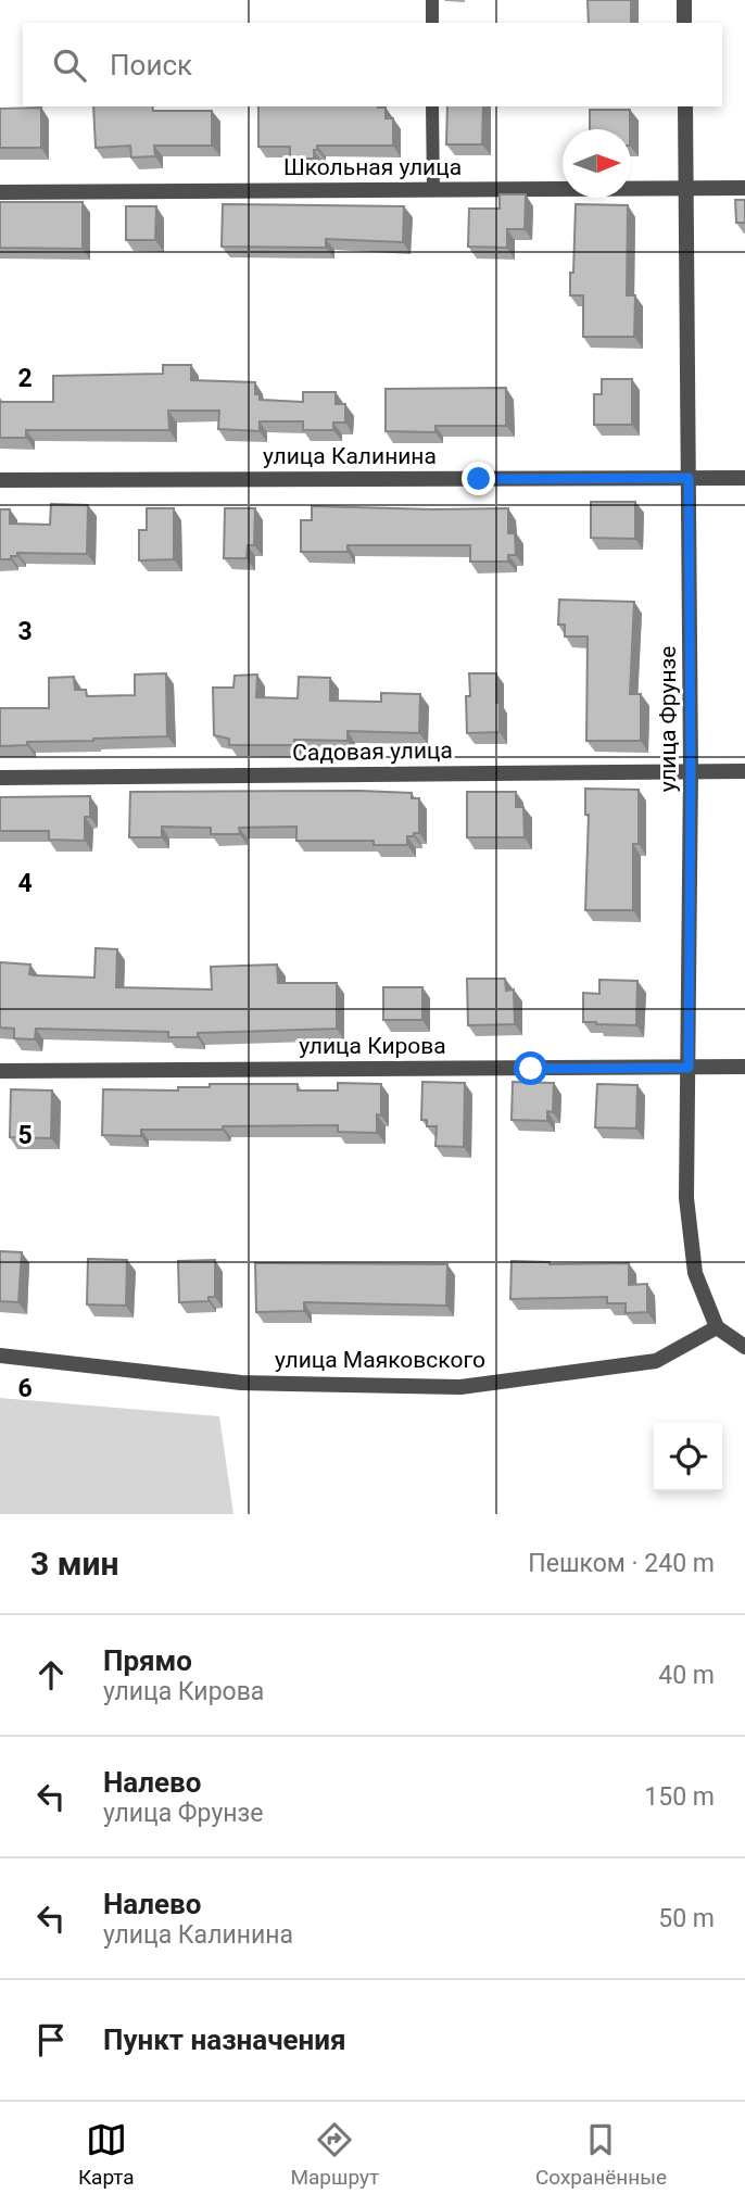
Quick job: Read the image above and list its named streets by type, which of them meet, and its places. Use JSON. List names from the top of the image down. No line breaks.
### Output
{"streets":{"street":["Школьная улица","улица Калинина","улица Фрунзе","Садовая улица","улица Кирова","улица Маяковского"]},"crossings":[["Школьная улица","улица Фрунзе"],["улица Калинина","улица Фрунзе"],["улица Фрунзе","Садовая улица"],["улица Фрунзе","улица Кирова"],["улица Фрунзе","улица Маяковского"]],"north":"right","page":{"search":"Поиск","heading":["3 мин","Пешком · 240 m"],"list":[["Прямо","улица Кирова","40 m"],["Налево","улица Фрунзе","150 m"],["Налево","улица Калинина","50 m"],"Пункт назначения"],"nav":["Карта","Маршрут","Сохранённые"]},"grid":{"rows":["2","3","4","5","6"]}}
